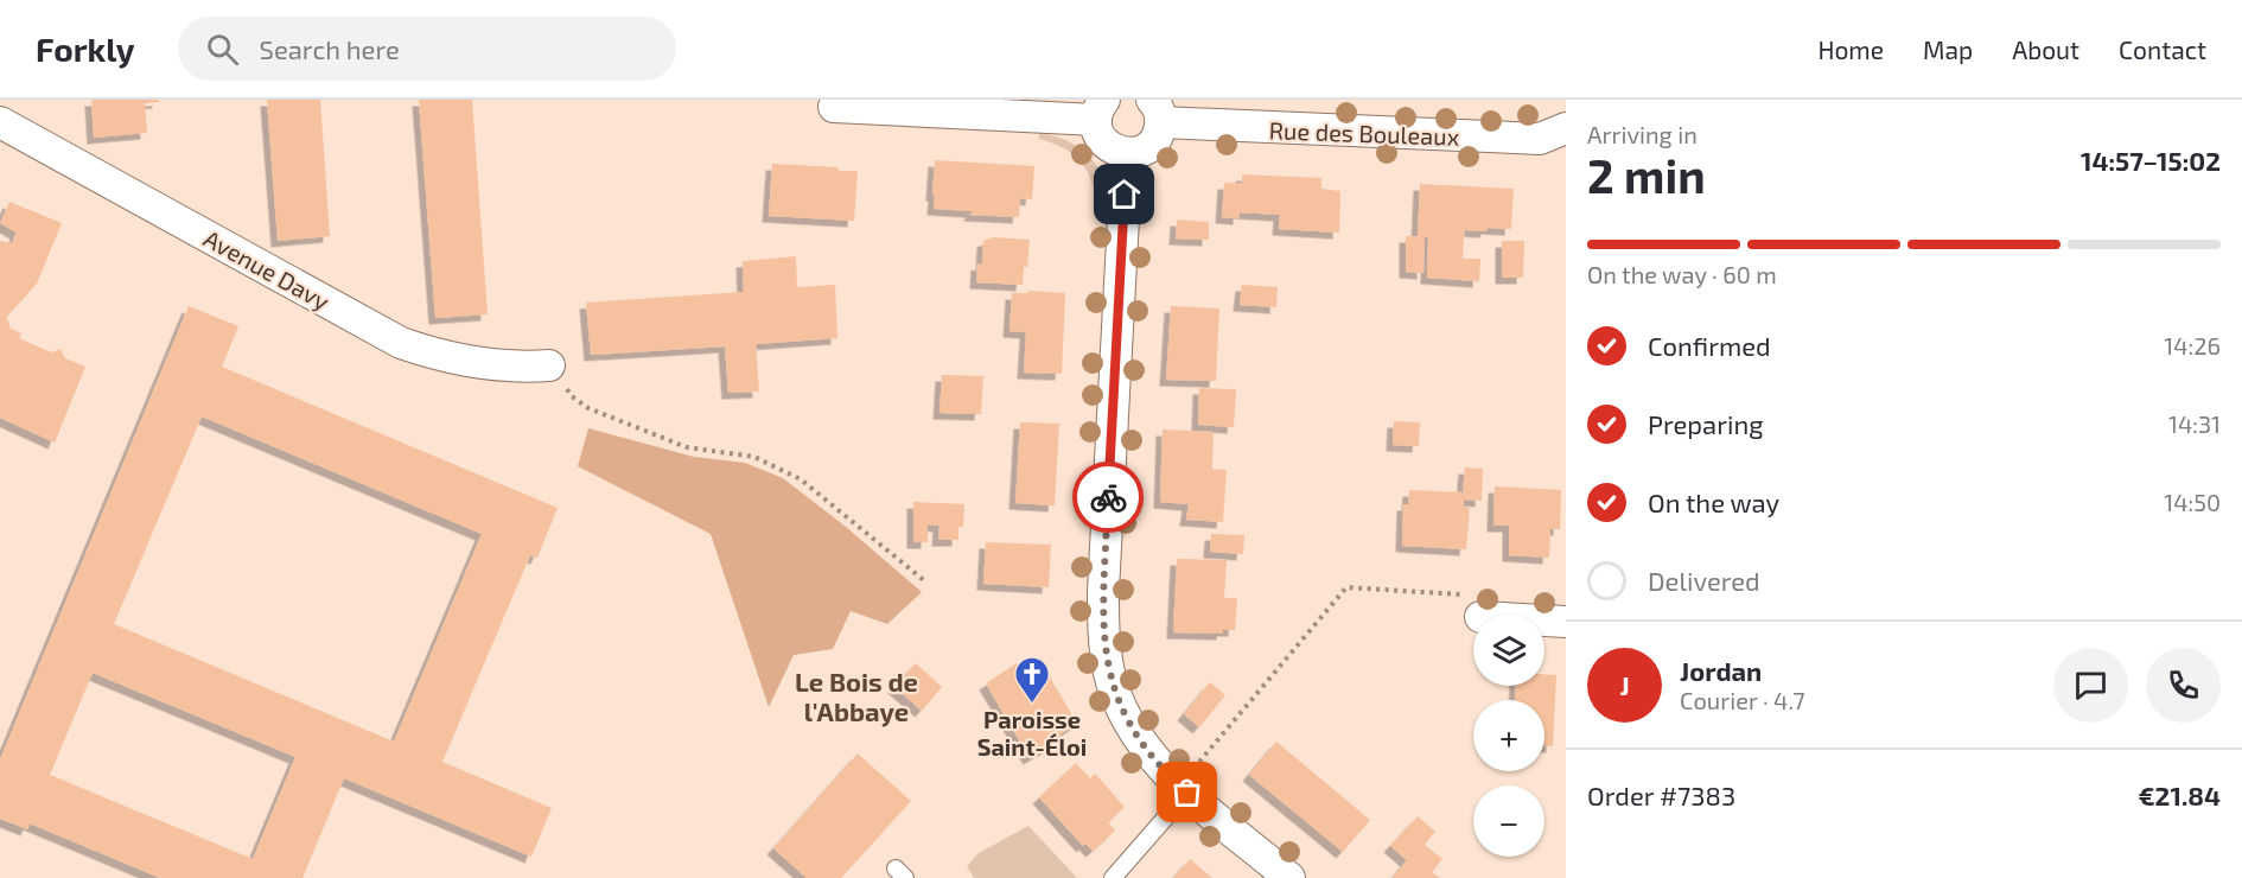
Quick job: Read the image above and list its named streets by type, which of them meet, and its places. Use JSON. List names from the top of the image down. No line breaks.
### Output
{"streets":{"street":["Rue des Bouleaux","Avenue Davy"]},"districts":["Le Bois de l'Abbaye"],"places":{"church":["Paroisse Saint-Éloi"]},"page":{"header":"Forkly","search":"Search here","nav":["Home","Map","About","Contact"],"heading":["2 min","Arriving in","14:57–15:02"],"panel":["Jordan","Courier · 4.7","Order #7383","€21.84"],"bar":"On the way · 60 m","list":[["Confirmed","14:26"],["Preparing","14:31"],["On the way","14:50"],"Delivered"],"map_buttons":["+","−"],"round":"J"}}
